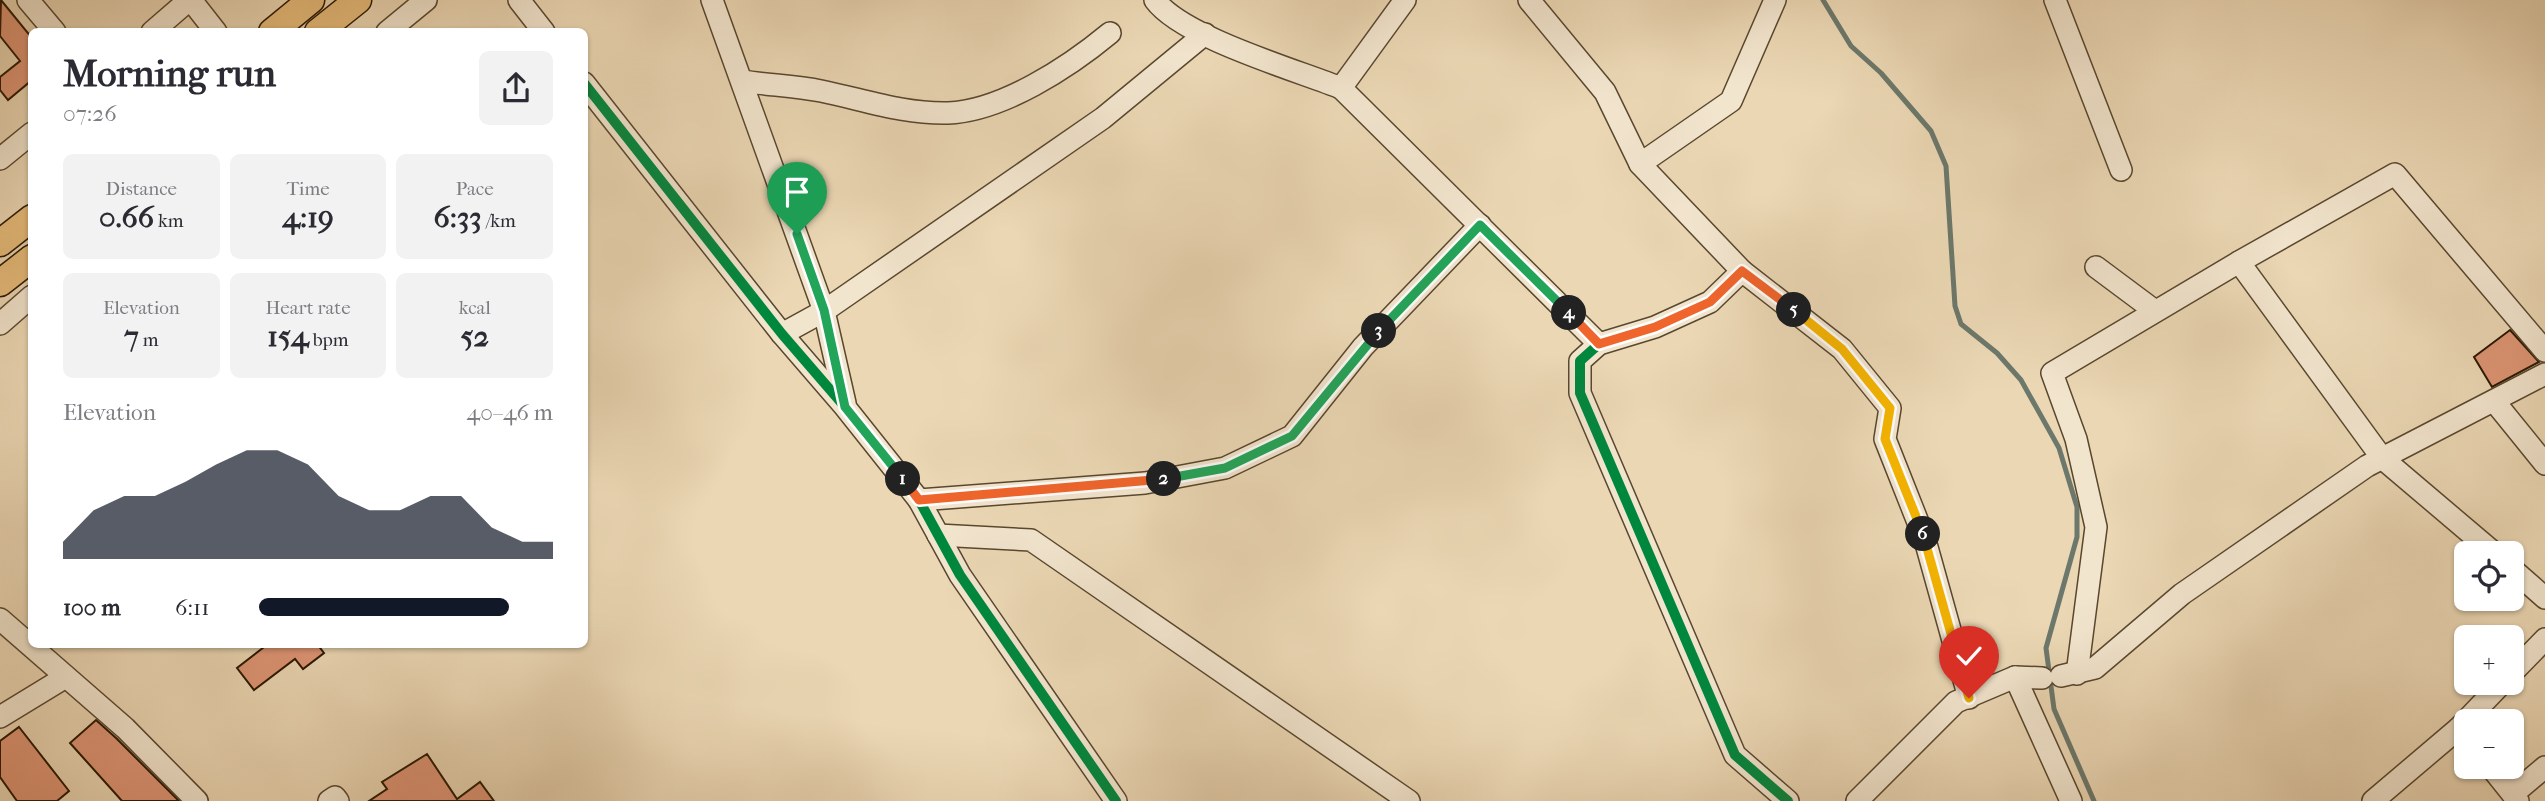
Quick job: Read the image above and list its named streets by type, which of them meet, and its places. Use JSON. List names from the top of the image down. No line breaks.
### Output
{"page":{"heading":["Morning run","07:26"],"stats":[["Distance","0.66 km"],["Time","4:19"],["Pace","6:33 /km"],["Elevation","7 m"],["Heart rate","154 bpm"],["kcal","52"]],"pins":["5","4","3","1","2","6"],"chart":["Elevation","40–46 m"],"map_buttons":["+","−"],"list":[{"name":"100 m","note":"6:11"}]}}
